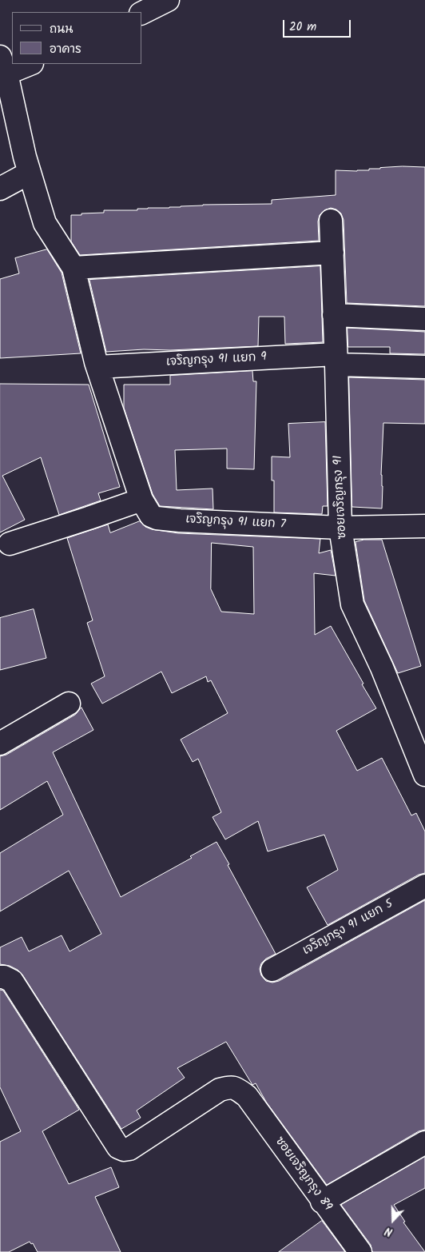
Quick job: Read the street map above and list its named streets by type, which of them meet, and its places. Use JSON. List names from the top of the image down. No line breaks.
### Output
{"streets":{"street":["เจริญกรุง 91 แยก 9","ซอยเจริญกรุง 91","เจริญกรุง 91 แยก 7","เจริญกรุง 91 แยก 5","ซอยเจริญกรุง 89"]},"crossings":[["เจริญกรุง 91 แยก 9","ซอยเจริญกรุง 91"],["เจริญกรุง 91 แยก 9","เจริญกรุง 91 แยก 7"],["ซอยเจริญกรุง 91","เจริญกรุง 91 แยก 7"]],"legend":["ถนน","อาคาร"],"scale_bar":"20 m","north":"bottom"}
